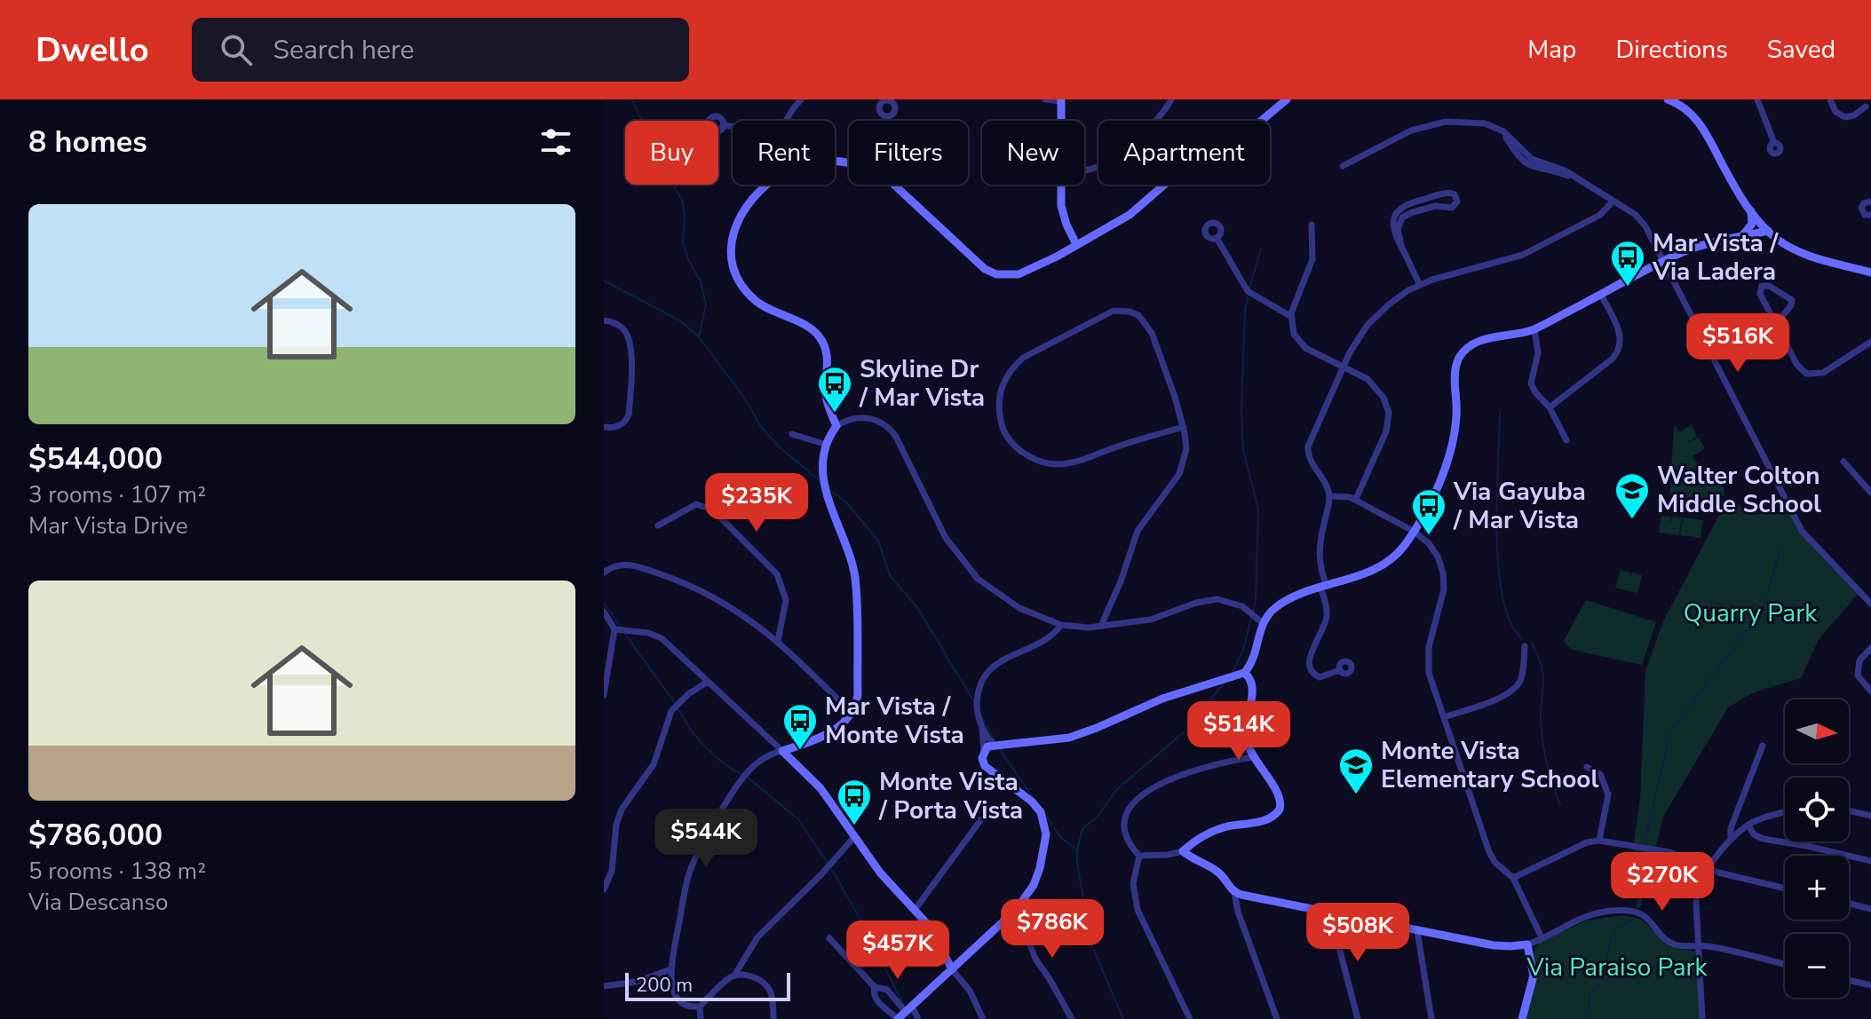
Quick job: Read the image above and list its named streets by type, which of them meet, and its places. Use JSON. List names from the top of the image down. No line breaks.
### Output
{"parks":["Quarry Park","Via Paraiso Park"],"places":{"bus stop":["Mar Vista / Via Ladera","Skyline Dr / Mar Vista","Via Gayuba / Mar Vista","Mar Vista / Monte Vista","Monte Vista / Porta Vista"],"school or university":["Walter Colton Middle School","Monte Vista Elementary School"]},"scale_bar":"200 m","north":"right","page":{"header":"Dwello","search":"Search here","nav":["Map","Directions","Saved"],"heading":"8 homes","chip":["Buy","Rent","Filters","New","Apartment"],"list":[{"name":"$544,000","note":"3 rooms · 107 m² · Mar Vista Drive"},{"name":"$786,000","note":"5 rooms · 138 m² · Via Descanso"}],"price":["$516K","$235K","$514K","$544K","$270K","$786K","$508K","$457K"],"map_buttons":["+","−"],"scale":"200 m"}}
